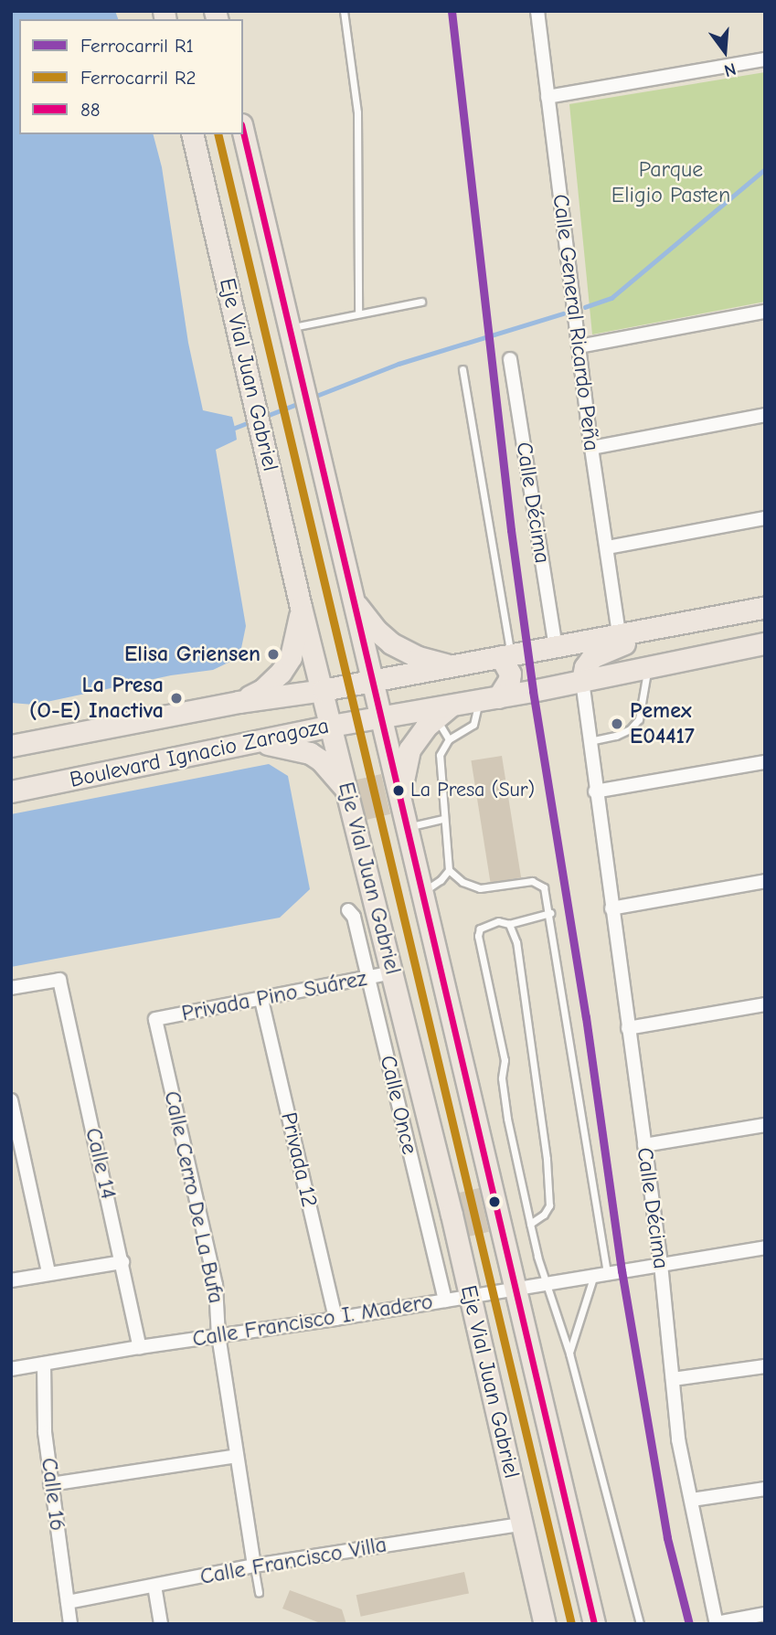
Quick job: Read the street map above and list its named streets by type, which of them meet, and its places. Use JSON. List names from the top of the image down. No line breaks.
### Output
{"streets":{"main road":["Eje Vial Juan Gabriel","Boulevard Ignacio Zaragoza"],"street":["Calle General Ricardo Peña","Calle Décima","Privada Pino Suárez","Calle Once","Privada 12","Calle 14","Calle Cerro De La Bufa","Calle Francisco I. Madero","Calle 16","Calle Francisco Villa"]},"crossings":[["Calle General Ricardo Peña","Boulevard Ignacio Zaragoza"],["Eje Vial Juan Gabriel","Boulevard Ignacio Zaragoza"],["Eje Vial Juan Gabriel","Privada Pino Suárez"],["Eje Vial Juan Gabriel","Calle Francisco I. Madero"],["Eje Vial Juan Gabriel","Calle Francisco Villa"],["Calle Décima","Boulevard Ignacio Zaragoza"],["Calle Décima","Calle Francisco I. Madero"],["Privada Pino Suárez","Calle Once"],["Privada Pino Suárez","Privada 12"],["Privada Pino Suárez","Calle Cerro De La Bufa"],["Calle Once","Calle Francisco I. Madero"],["Privada 12","Calle Francisco I. Madero"],["Calle 14","Calle Francisco I. Madero"],["Calle Cerro De La Bufa","Calle Francisco I. Madero"],["Calle Cerro De La Bufa","Calle Francisco Villa"],["Calle Francisco I. Madero","Calle 16"],["Calle 16","Calle Francisco Villa"]],"parks":["Parque Eligio Pasten"],"places":["Elisa Griensen","La Presa (O-E) Inactiva","Pemex E04417","La Presa (Sur)"],"lines":["rail line R1","transit line 88","rail line R2"],"legend":["Ferrocarril R1","Ferrocarril R2","88"],"north":"bottom"}
